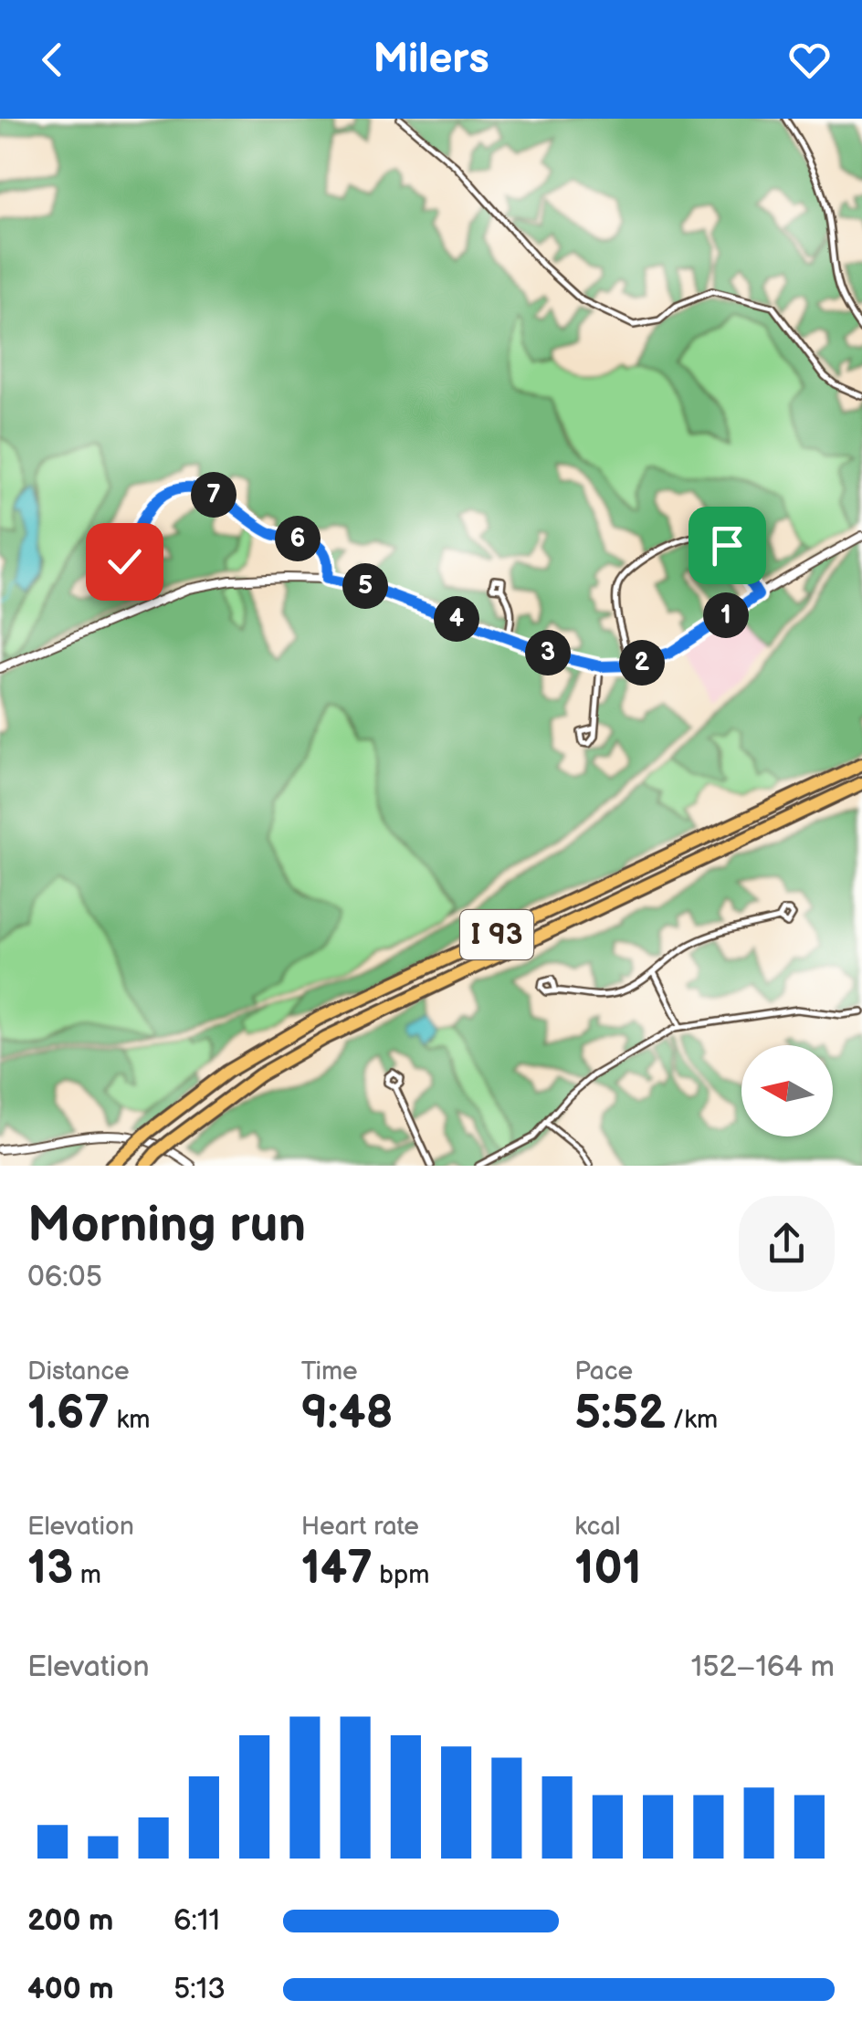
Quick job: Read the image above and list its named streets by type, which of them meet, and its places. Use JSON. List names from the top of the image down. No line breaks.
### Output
{"streets":{"highway":["I 93"]},"north":"left","page":{"header":"Milers","pins":["7","6","5","1","4","3","2"],"heading":["Morning run","06:05"],"stats":[["Distance","1.67 km"],["Time","9:48"],["Pace","5:52 /km"],["Elevation","13 m"],["Heart rate","147 bpm"],["kcal","101"]],"chart":["Elevation","152–164 m"],"list":[{"name":"200 m","note":"6:11"},{"name":"400 m","note":"5:13"}]}}
